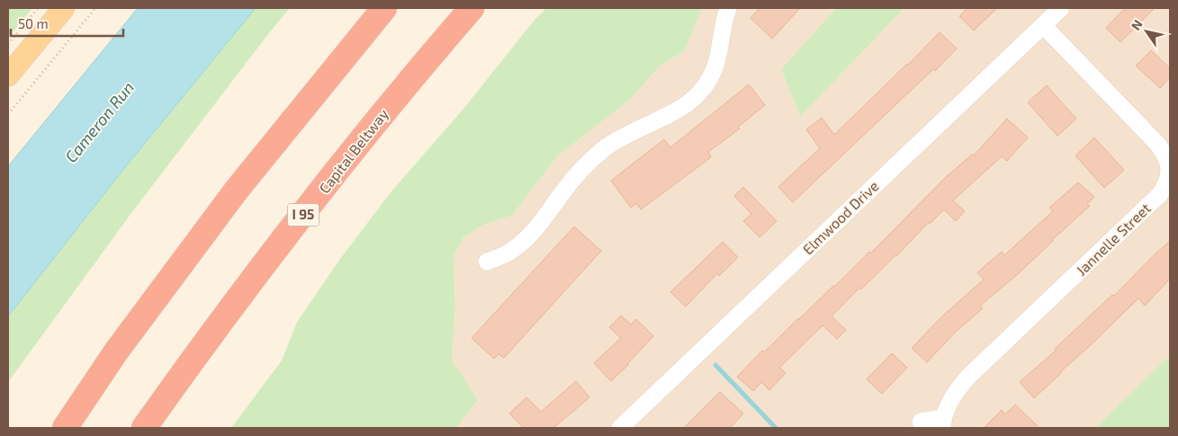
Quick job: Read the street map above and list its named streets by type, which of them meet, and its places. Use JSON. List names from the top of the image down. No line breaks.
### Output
{"streets":{"highway":["Capital Beltway","I 95"],"street":["Elmwood Drive","Jannelle Street"]},"crossings":[["Elmwood Drive","Jannelle Street"]],"water":["Cameron Run"],"scale_bar":"50 m","north":"top left"}
